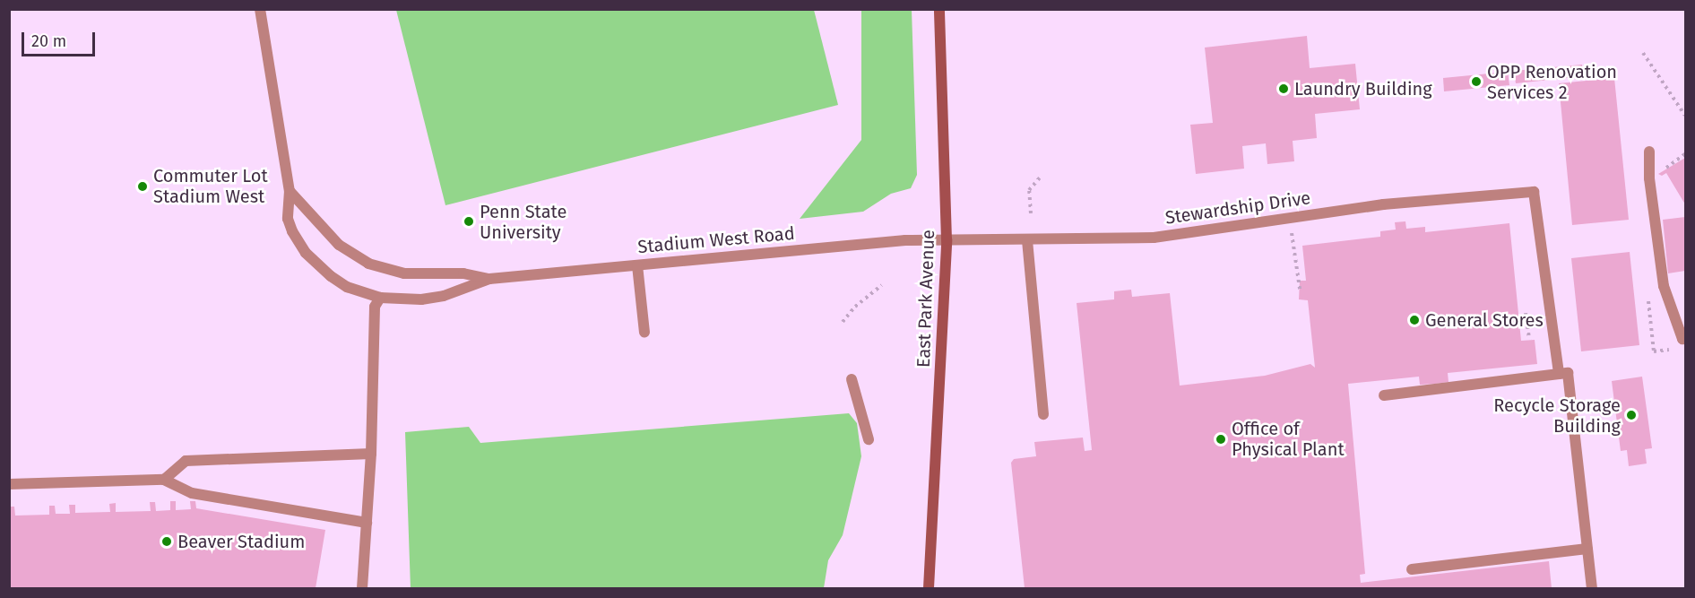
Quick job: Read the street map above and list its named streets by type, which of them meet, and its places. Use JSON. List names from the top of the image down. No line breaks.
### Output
{"streets":{"main road":["East Park Avenue"],"lane":["Stewardship Drive","Stadium West Road"]},"crossings":[["Stewardship Drive","Stadium West Road"],["Stewardship Drive","East Park Avenue"],["Stadium West Road","East Park Avenue"]],"places":["OPP Renovation Services 2","Laundry Building","Commuter Lot Stadium West","Penn State University","General Stores","Recycle Storage Building","Office of Physical Plant","Beaver Stadium"],"scale_bar":"20 m"}
